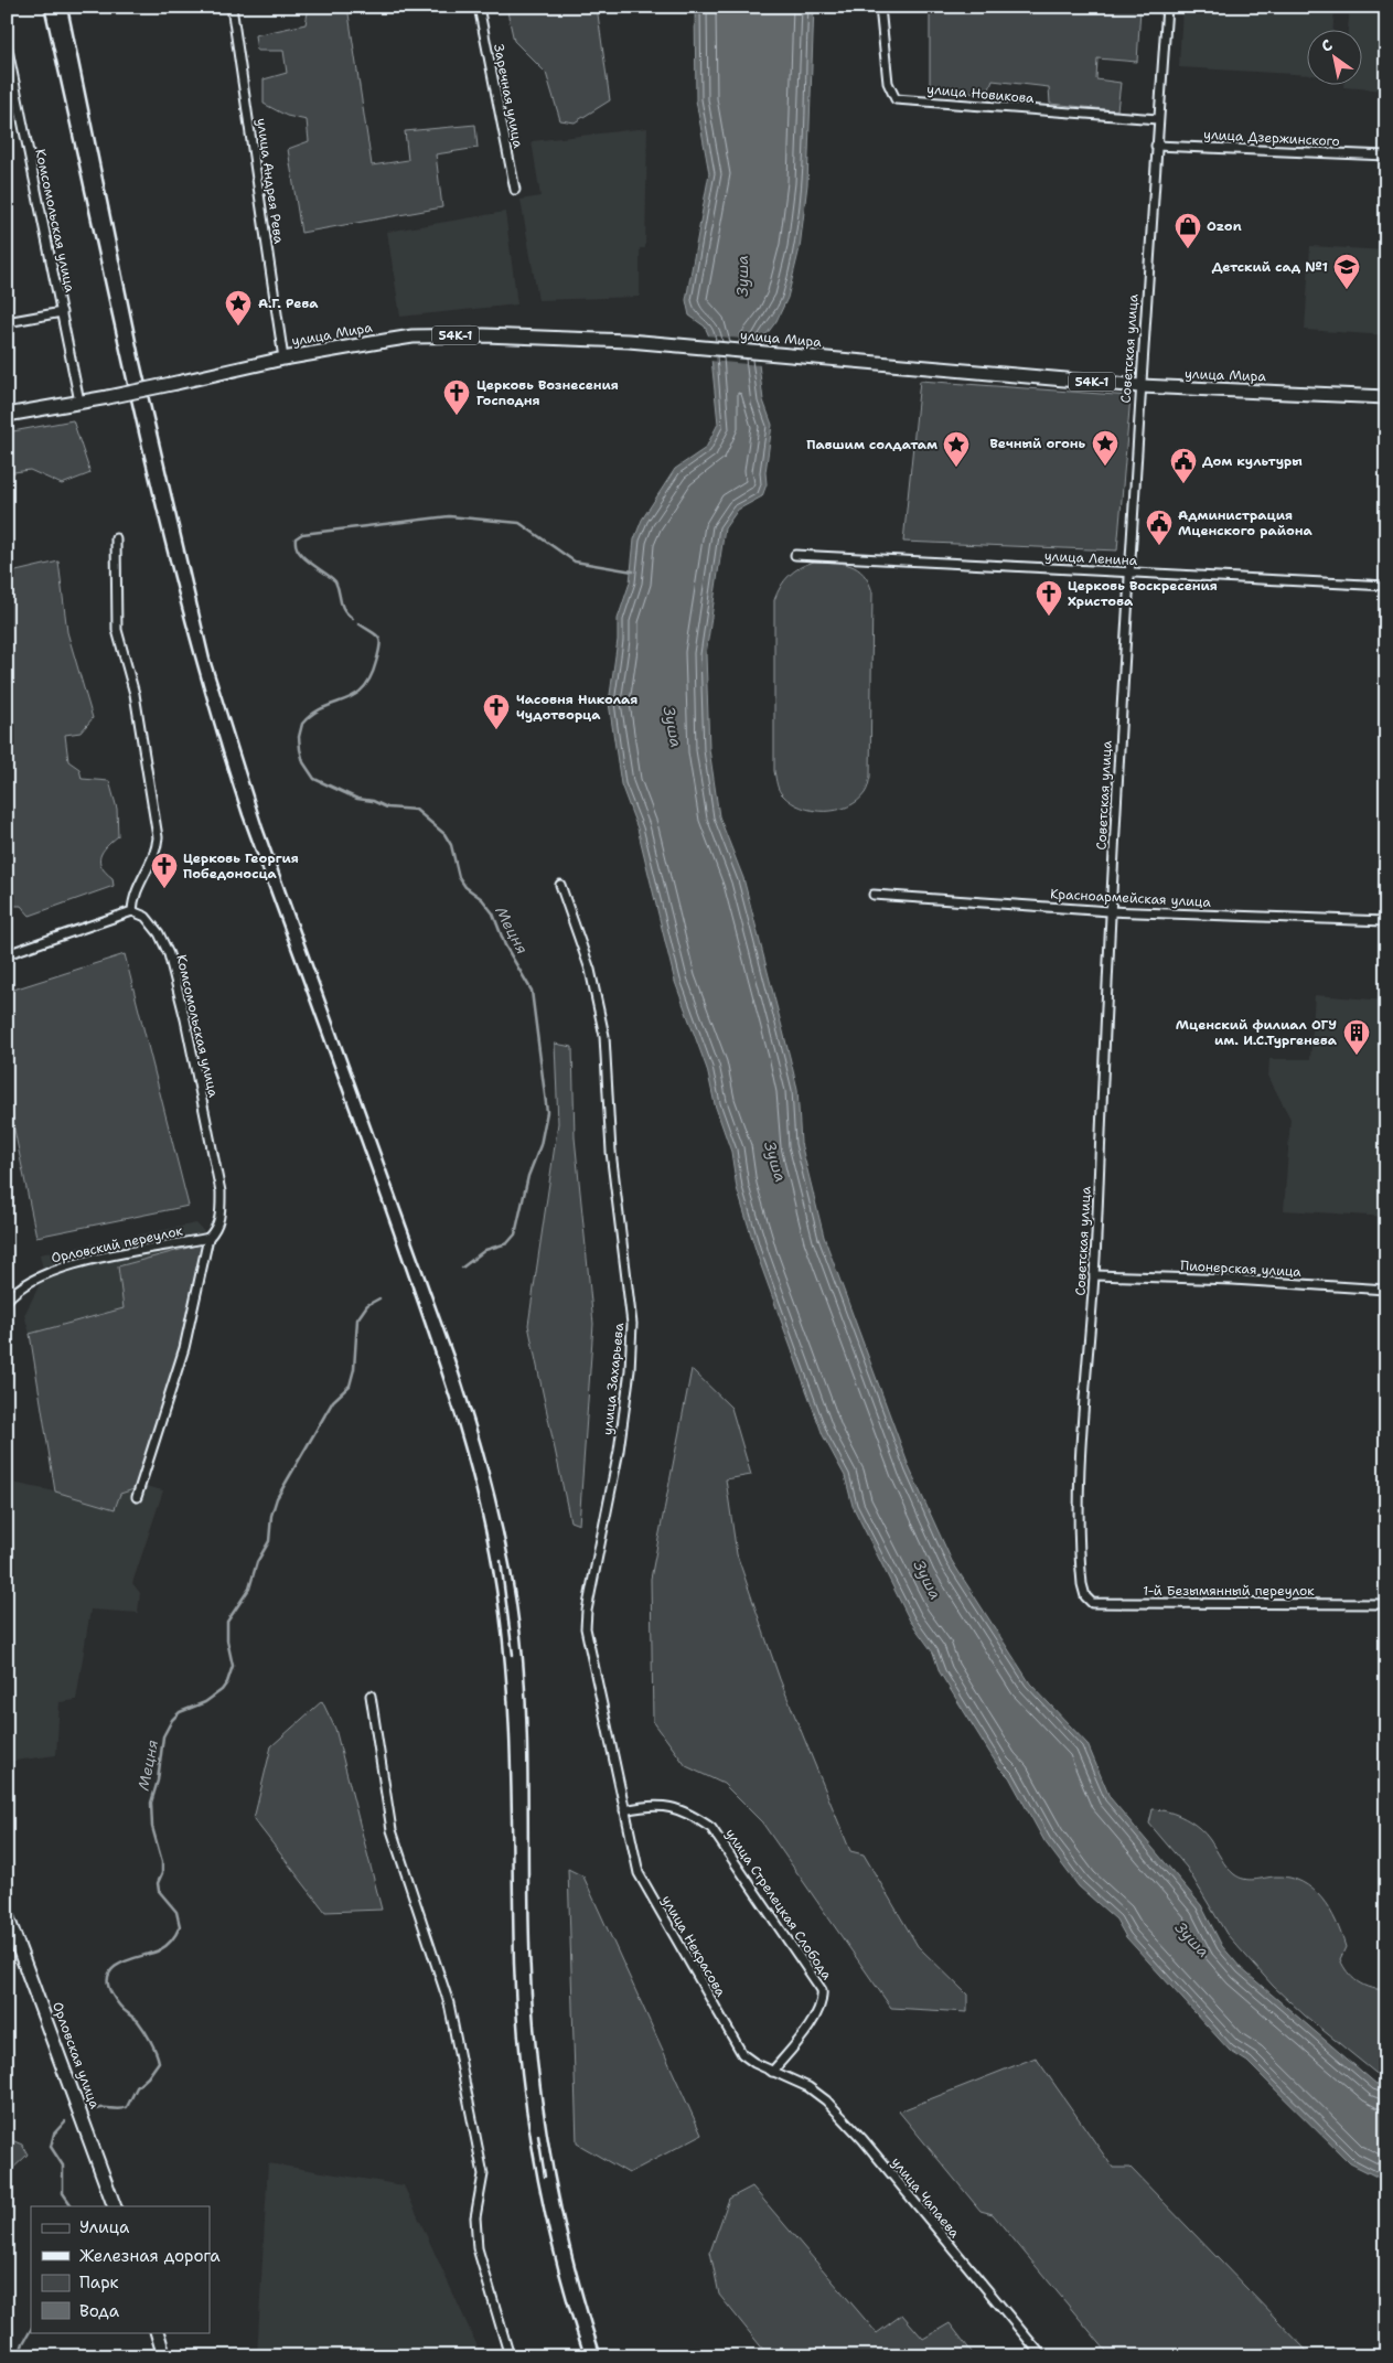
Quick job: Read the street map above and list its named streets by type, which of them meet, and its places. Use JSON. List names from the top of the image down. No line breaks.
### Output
{"streets":{"main road":["улица Мира","54К-1","Орловская улица"],"street":["улица Новикова","Заречная улица","улица Дзержинского","улица Андрея Рева","Комсомольская улица","Советская улица","улица Ленина","Красноармейская улица","Орловский переулок","Пионерская улица","улица Захарьева","1-й Безымянный переулок","улица Стрелецкая Слобода","улица Некрасова","улица Чапаева"]},"crossings":[["улица Новикова","Советская улица"],["улица Дзержинского","Советская улица"],["улица Андрея Рева","улица Мира"],["Комсомольская улица","улица Мира"],["Комсомольская улица","54К-1"],["Комсомольская улица","Орловский переулок"],["улица Мира","54К-1"],["улица Мира","Советская улица"],["Советская улица","улица Ленина"],["Советская улица","Красноармейская улица"],["Советская улица","Пионерская улица"],["Советская улица","1-й Безымянный переулок"],["улица Захарьева","улица Стрелецкая Слобода"],["улица Захарьева","улица Некрасова"],["улица Стрелецкая Слобода","улица Некрасова"],["улица Стрелецкая Слобода","улица Чапаева"],["улица Некрасова","улица Чапаева"]],"water":["Зуша","Мецня"],"places":{"shop":["Ozon"],"school or university":["Детский сад №1"],"place":["А.Г. Рева","Вечный огонь","Павшим солдатам"],"church":["Церковь Вознесения Господня","Церковь Воскресения Христова","Часовня Николая Чудотворца","Церковь Георгия Победоносца"],"public building":["Дом культуры","Администрация Мценского района"],"building":["Мценский филиал ОГУ им. И.С.Тургенева"]},"legend":["Улица","Железная дорога","Парк","Вода"],"north":"top left"}
